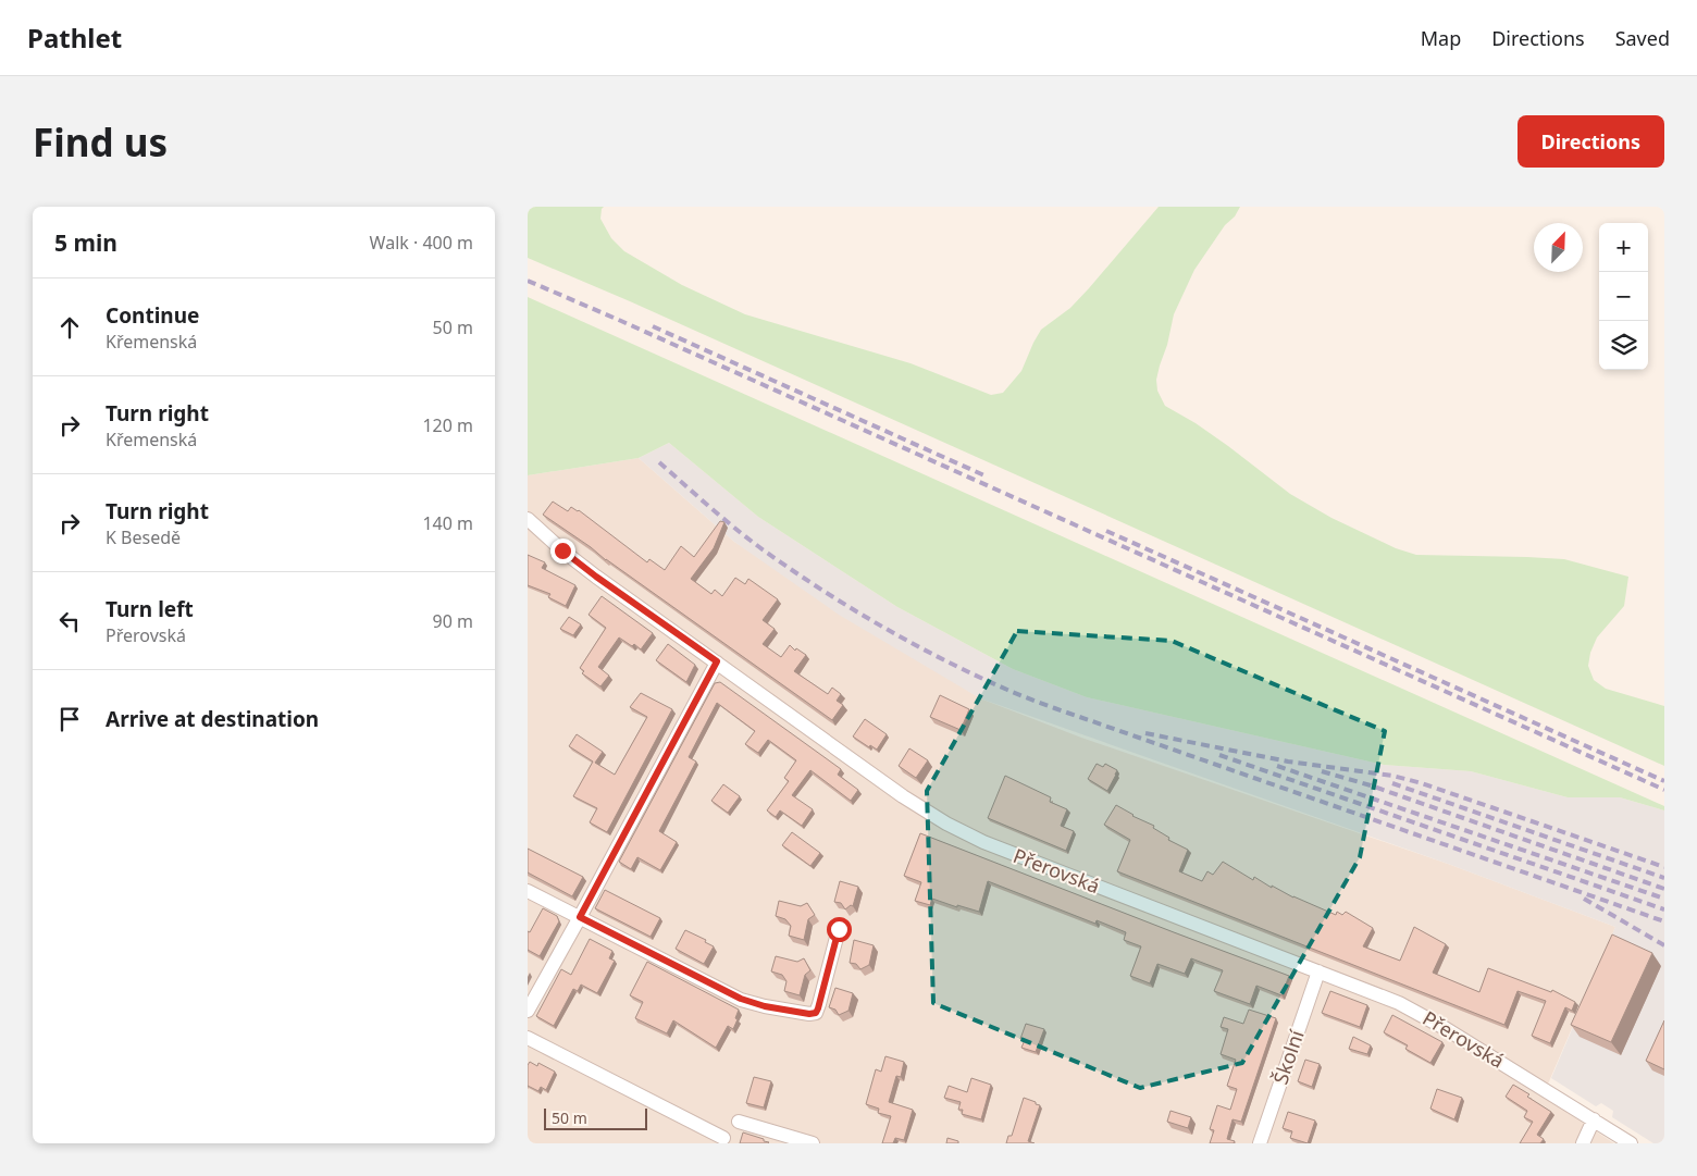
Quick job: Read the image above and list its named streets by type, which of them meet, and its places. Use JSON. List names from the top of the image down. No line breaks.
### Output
{"streets":{"street":["Přerovská","Školní"]},"crossings":[["Přerovská","Školní"]],"scale_bar":"50 m","north":"top right","page":{"header":"Pathlet","nav":["Map","Directions","Saved"],"buttons":"Directions","title":"Find us","heading":["5 min","Walk · 400 m"],"map_buttons":["+","−"],"list":[["Continue","Křemenská","50 m"],["Turn right","Křemenská","120 m"],["Turn right","K Besedě","140 m"],["Turn left","Přerovská","90 m"],"Arrive at destination"],"scale":"50 m"}}
